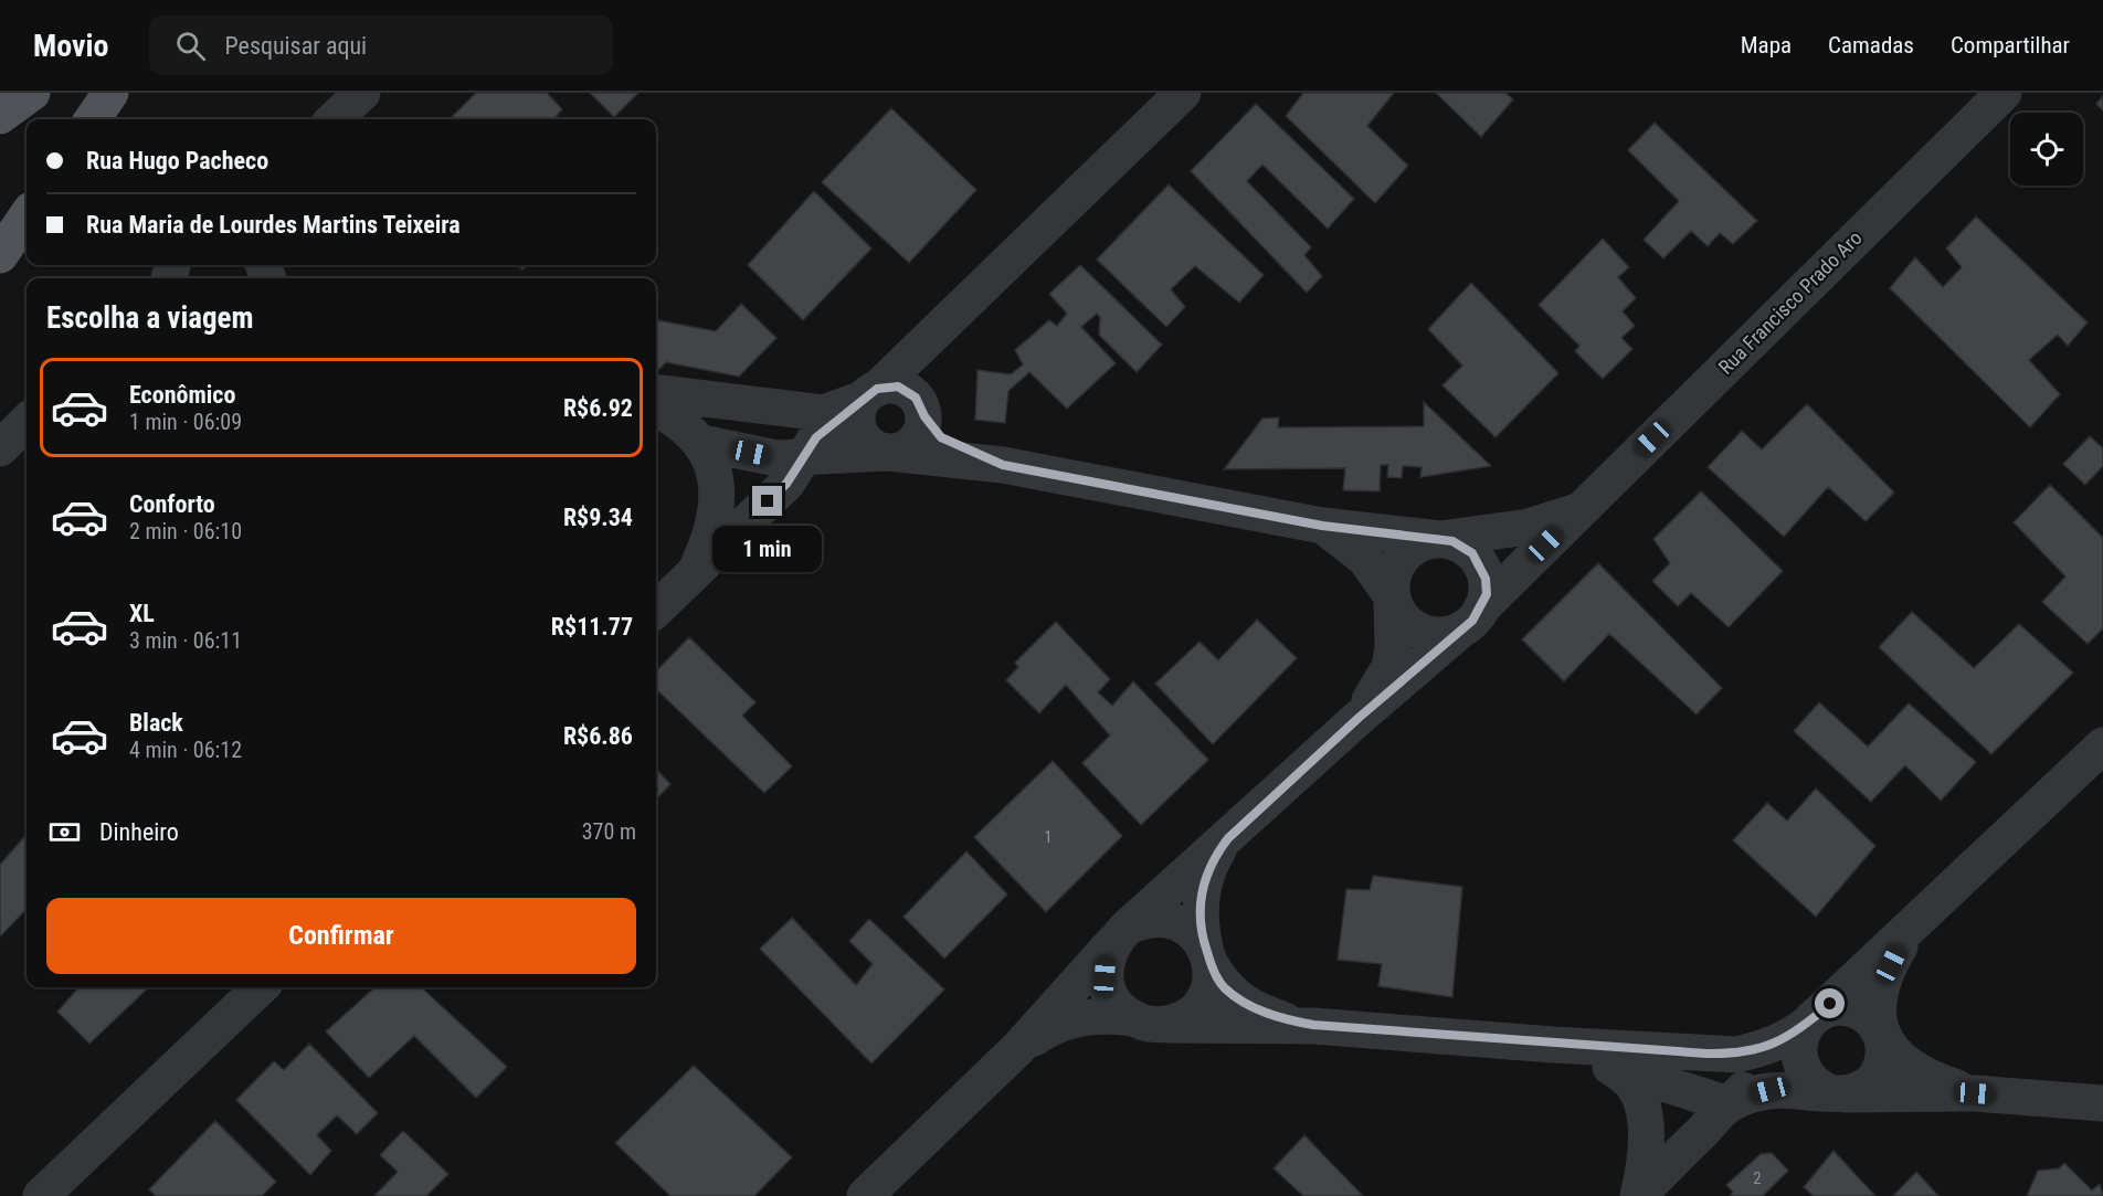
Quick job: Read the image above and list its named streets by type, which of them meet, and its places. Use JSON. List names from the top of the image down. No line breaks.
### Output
{"streets":{"street":["Rua Francisco Prado Aro"]},"house_numbers":["1","2"],"page":{"header":"Movio","search":"Pesquisar aqui","nav":["Mapa","Camadas","Compartilhar"],"banner":["Rua Hugo Pacheco","Rua Maria de Lourdes Martins Teixeira"],"heading":"Escolha a viagem","list":[{"name":"Econômico","note":"1 min · 06:09","value":"R$6.92"},{"name":"Conforto","note":"2 min · 06:10","value":"R$9.34"},{"name":"XL","note":"3 min · 06:11","value":"R$11.77"},{"name":"Black","note":"4 min · 06:12","value":"R$6.86"}],"bubble":"1 min","pay":["Dinheiro","370 m"],"buttons":"Confirmar"}}
